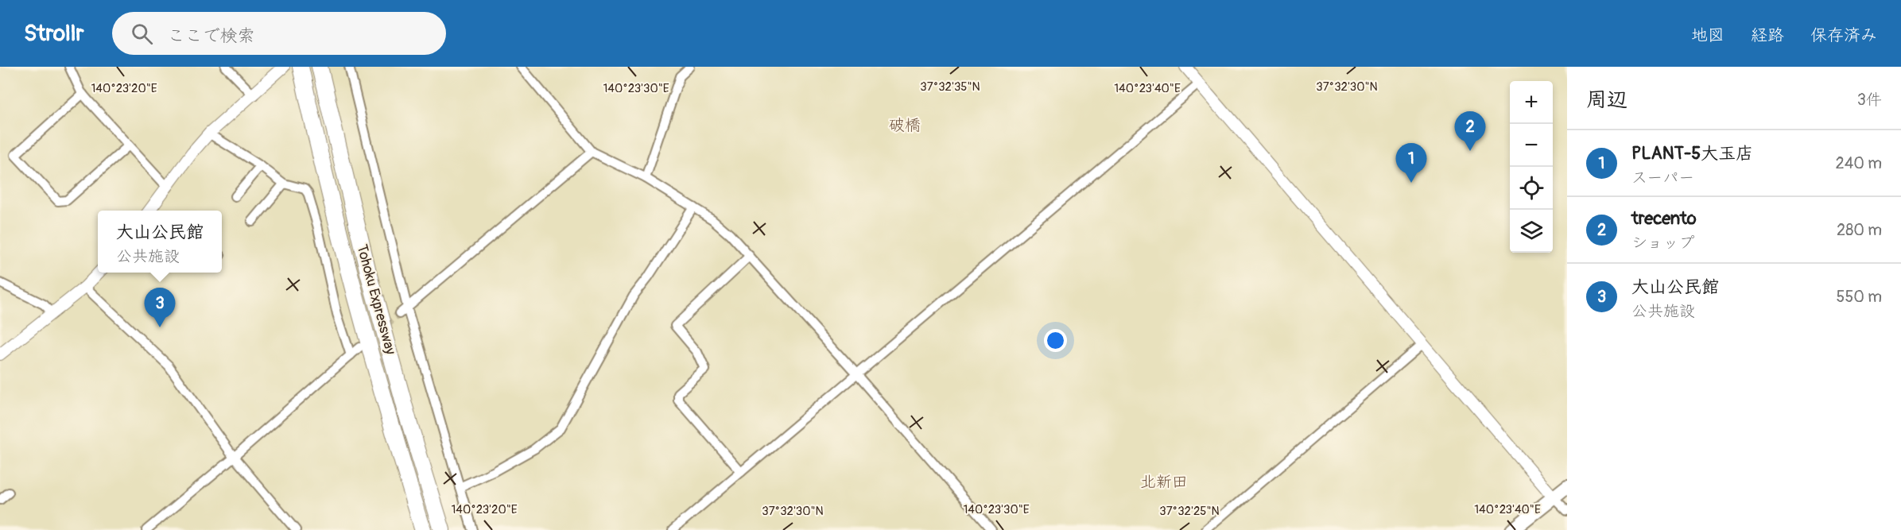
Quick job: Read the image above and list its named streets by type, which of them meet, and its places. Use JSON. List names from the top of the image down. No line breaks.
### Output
{"streets":{"highway":["Tohoku Expressway"]},"districts":["破橋","北新田"],"page":{"header":"Strollr","search":"ここで検索","nav":["地図","経路","保存済み"],"heading":["周辺","3件"],"map_buttons":["+","−"],"pins":["2","1","3"],"list":[{"mark":"1","name":"PLANT-5大玉店","note":"スーパー","value":"240 m"},{"mark":"2","name":"trecento","note":"ショップ","value":"280 m"},{"mark":"3","name":"大山公民館","note":"公共施設","value":"550 m"}],"popup":["大山公民館","公共施設"]},"coordinates":["37°32'35\"N","37°32'30\"N","140°23'20\"E","140°23'30\"E","140°23'40\"E","37°32'25\"N"]}
